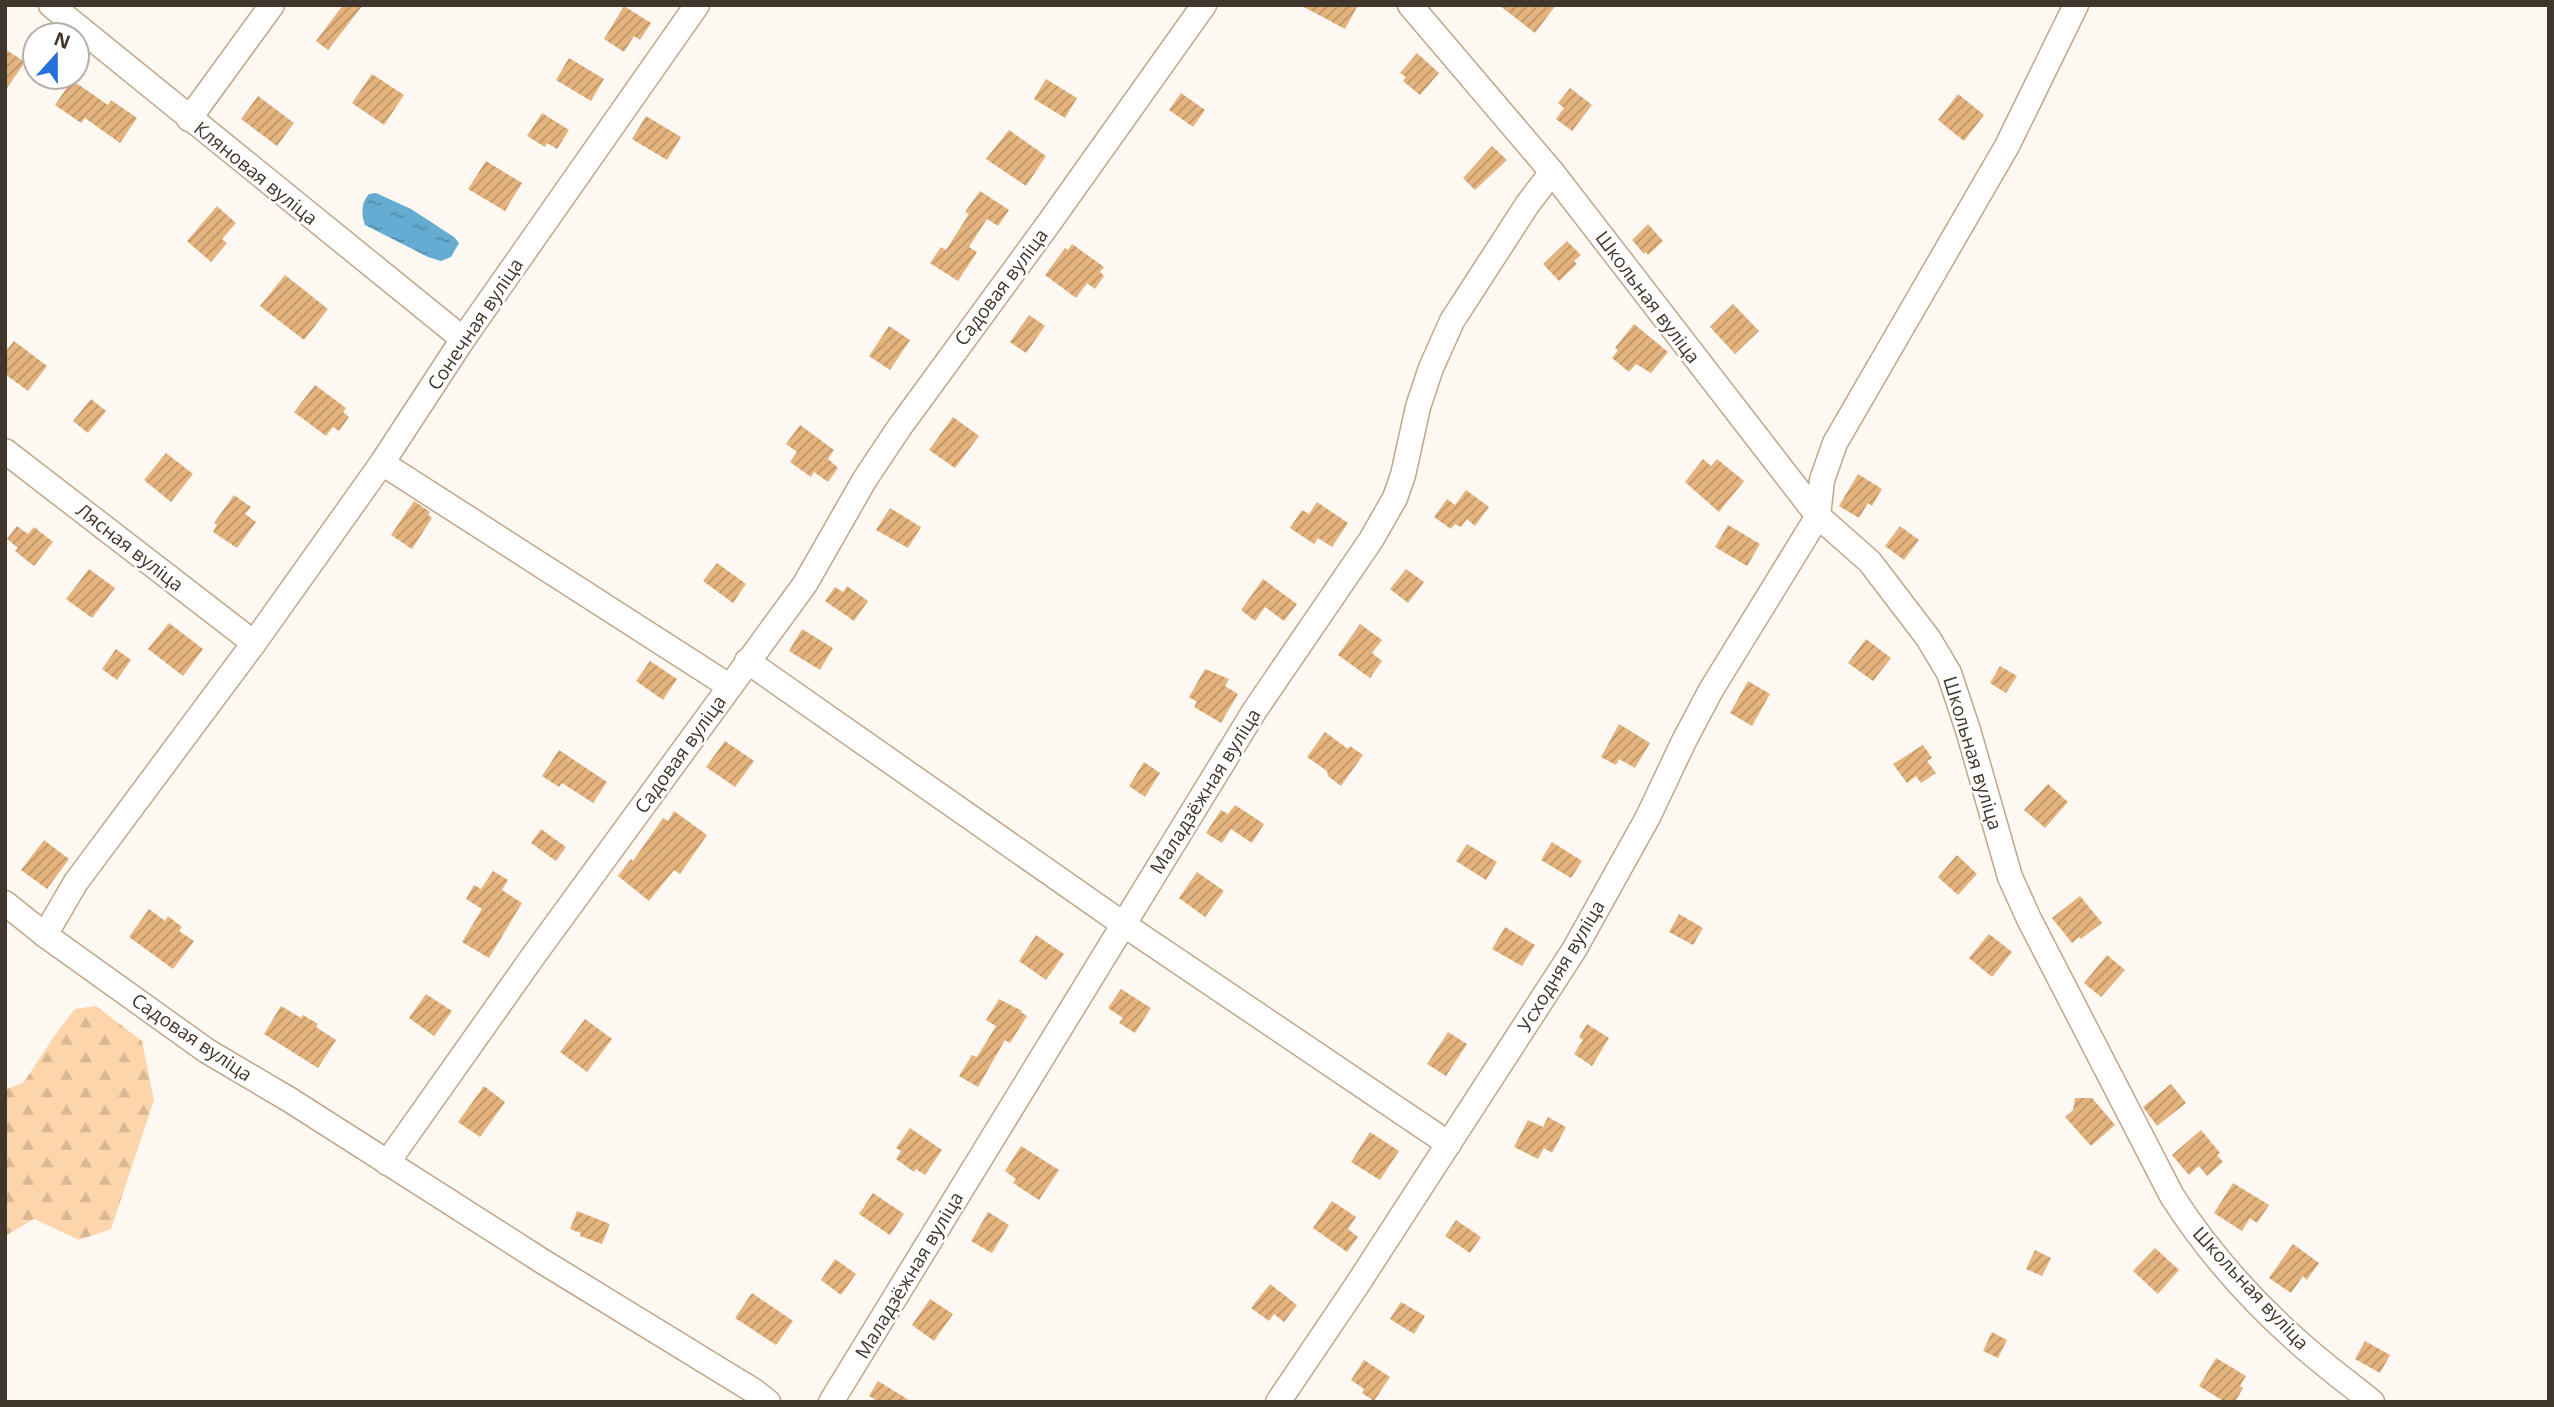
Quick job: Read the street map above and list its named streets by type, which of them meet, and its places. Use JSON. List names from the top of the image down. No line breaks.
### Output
{"streets":{"street":["Кляновая вуліца","Садовая вуліца","Школьная вуліца","Сонечная вуліца","Лясная вуліца","Маладзёжная вуліца","Усходняя вуліца"]},"crossings":[["Кляновая вуліца","Сонечная вуліца"],["Садовая вуліца","Сонечная вуліца"],["Школьная вуліца","Маладзёжная вуліца"],["Школьная вуліца","Усходняя вуліца"],["Сонечная вуліца","Лясная вуліца"]],"north":"top"}
